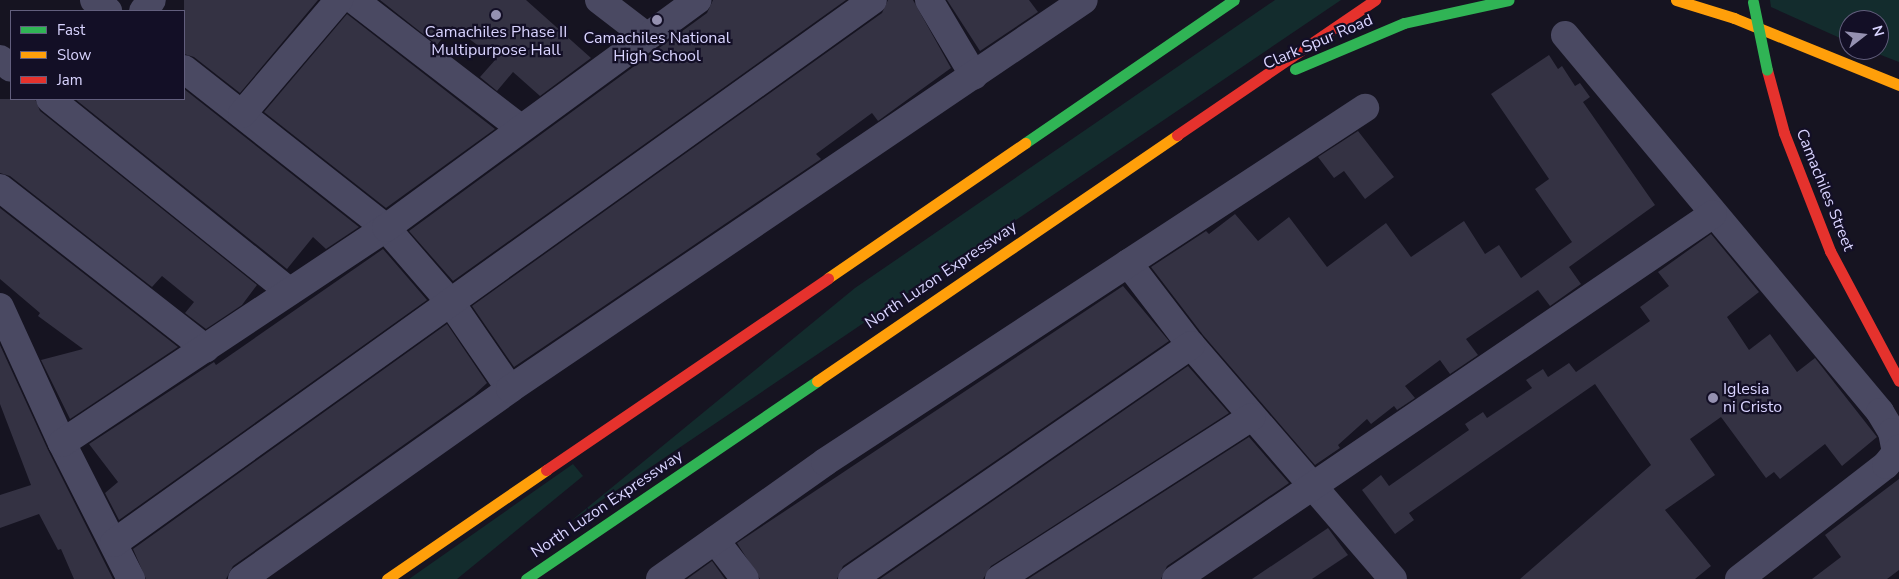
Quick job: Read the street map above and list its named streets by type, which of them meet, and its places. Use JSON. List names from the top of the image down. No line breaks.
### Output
{"streets":{"main road":["Clark Spur Road","Camachiles Street","North Luzon Expressway"]},"crossings":[["Clark Spur Road","North Luzon Expressway"]],"places":["Camachiles Phase II Multipurpose Hall","Camachiles National High School","Iglesia ni Cristo"],"legend":["Fast","Slow","Jam"],"north":"right"}
